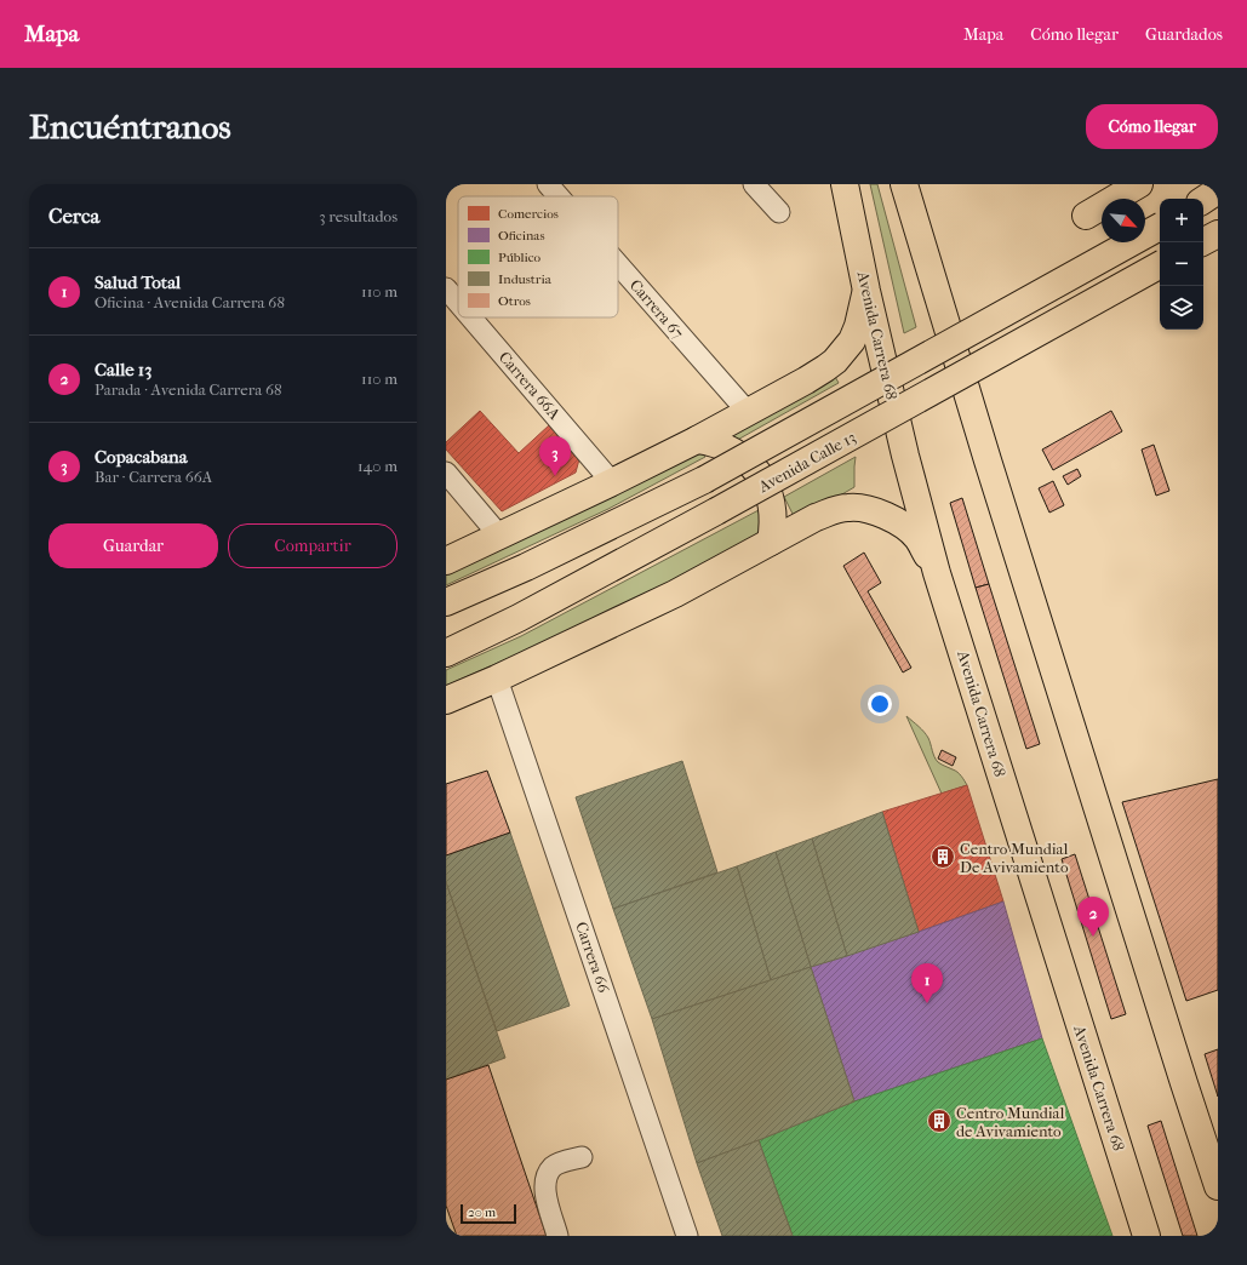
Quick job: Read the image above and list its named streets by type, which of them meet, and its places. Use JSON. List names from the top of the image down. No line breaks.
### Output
{"streets":{"main road":["Avenida Carrera 68","Avenida Calle 13"],"street":["Carrera 67","Carrera 66A","Carrera 66"]},"places":{"building":["Centro Mundial De Avivamiento","Centro Mundial de Avivamiento"]},"legend":["Comercios","Oficinas","Público","Industria","Otros"],"scale_bar":"20 m","north":"bottom right","page":{"header":"Mapa","nav":["Mapa","Cómo llegar","Guardados"],"buttons":["Cómo llegar",["Guardar","Compartir"]],"title":"Encuéntranos","heading":["Cerca","3 resultados"],"map_buttons":["+","−"],"list":[{"mark":"1","name":"Salud Total","note":"Oficina · Avenida Carrera 68","value":"110 m"},{"mark":"2","name":"Calle 13","note":"Parada · Avenida Carrera 68","value":"110 m"},{"mark":"3","name":"Copacabana","note":"Bar · Carrera 66A","value":"140 m"}],"pins":["3","2","1"],"scale":"20 m"}}
